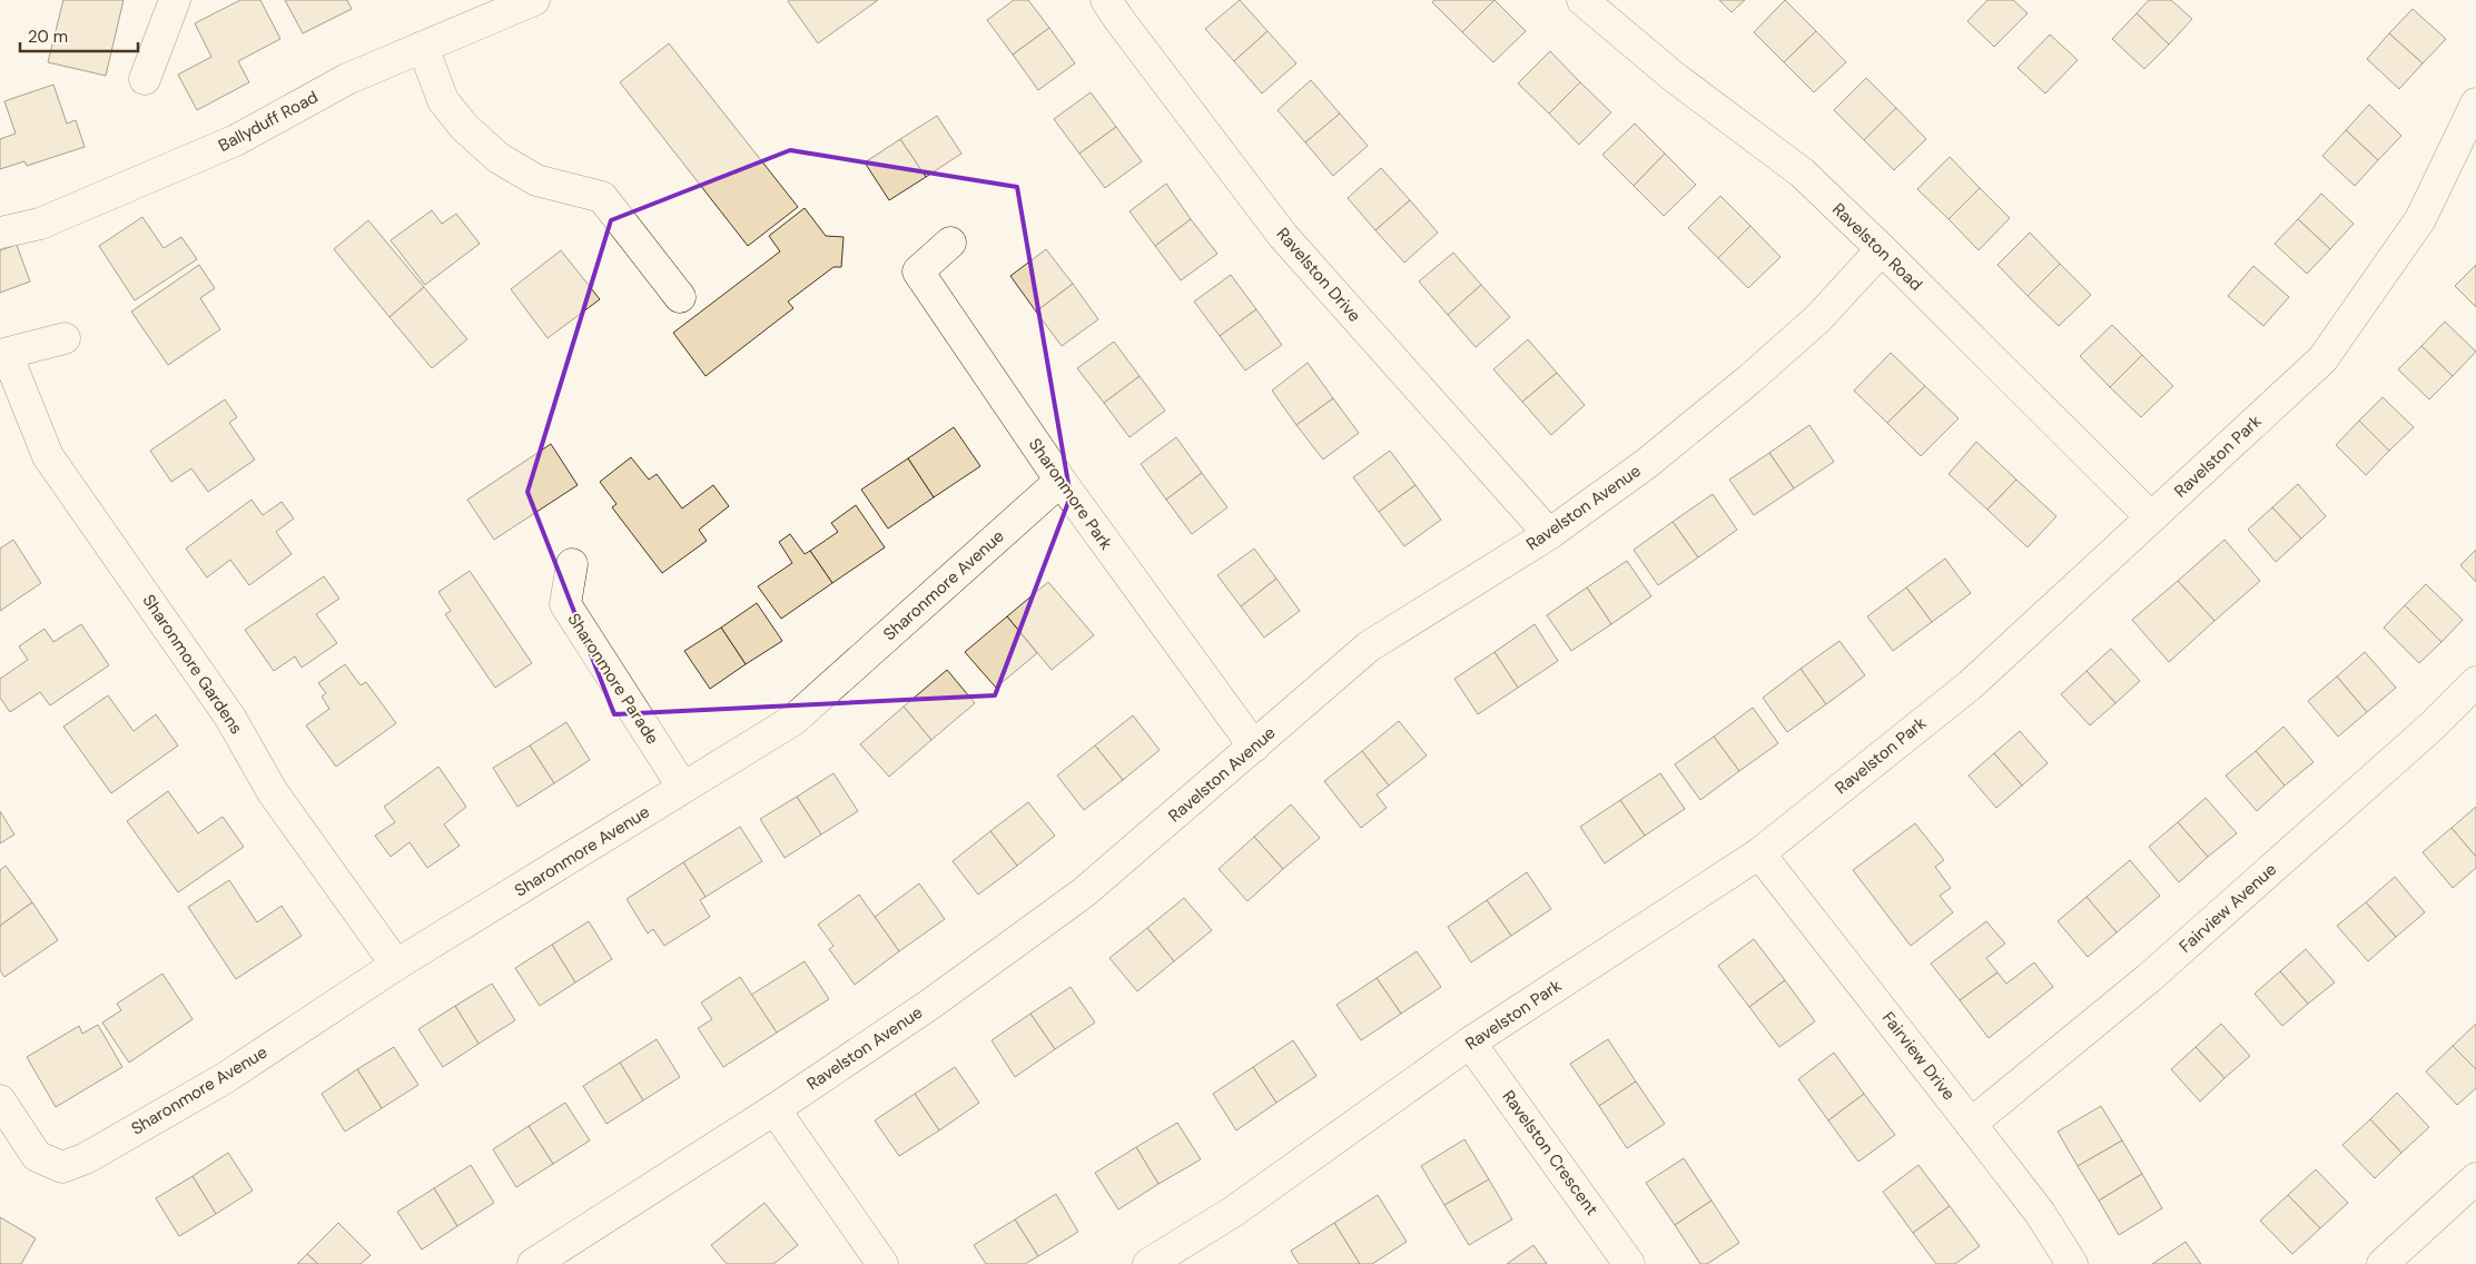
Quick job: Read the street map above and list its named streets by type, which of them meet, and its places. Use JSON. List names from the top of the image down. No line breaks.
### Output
{"streets":{"street":["Ballyduff Road","Ravelston Road","Ravelston Drive","Ravelston Park","Sharonmore Park","Ravelston Avenue","Sharonmore Avenue","Sharonmore Gardens","Sharonmore Parade","Fairview Avenue","Fairview Drive","Ravelston Crescent"]},"crossings":[["Ravelston Road","Ravelston Park"],["Ravelston Road","Ravelston Avenue"],["Ravelston Drive","Ravelston Avenue"],["Ravelston Park","Fairview Drive"],["Ravelston Park","Ravelston Crescent"],["Sharonmore Park","Ravelston Avenue"],["Sharonmore Park","Sharonmore Avenue"],["Sharonmore Avenue","Sharonmore Gardens"],["Sharonmore Avenue","Sharonmore Parade"],["Fairview Avenue","Fairview Drive"]],"scale_bar":"20 m"}
